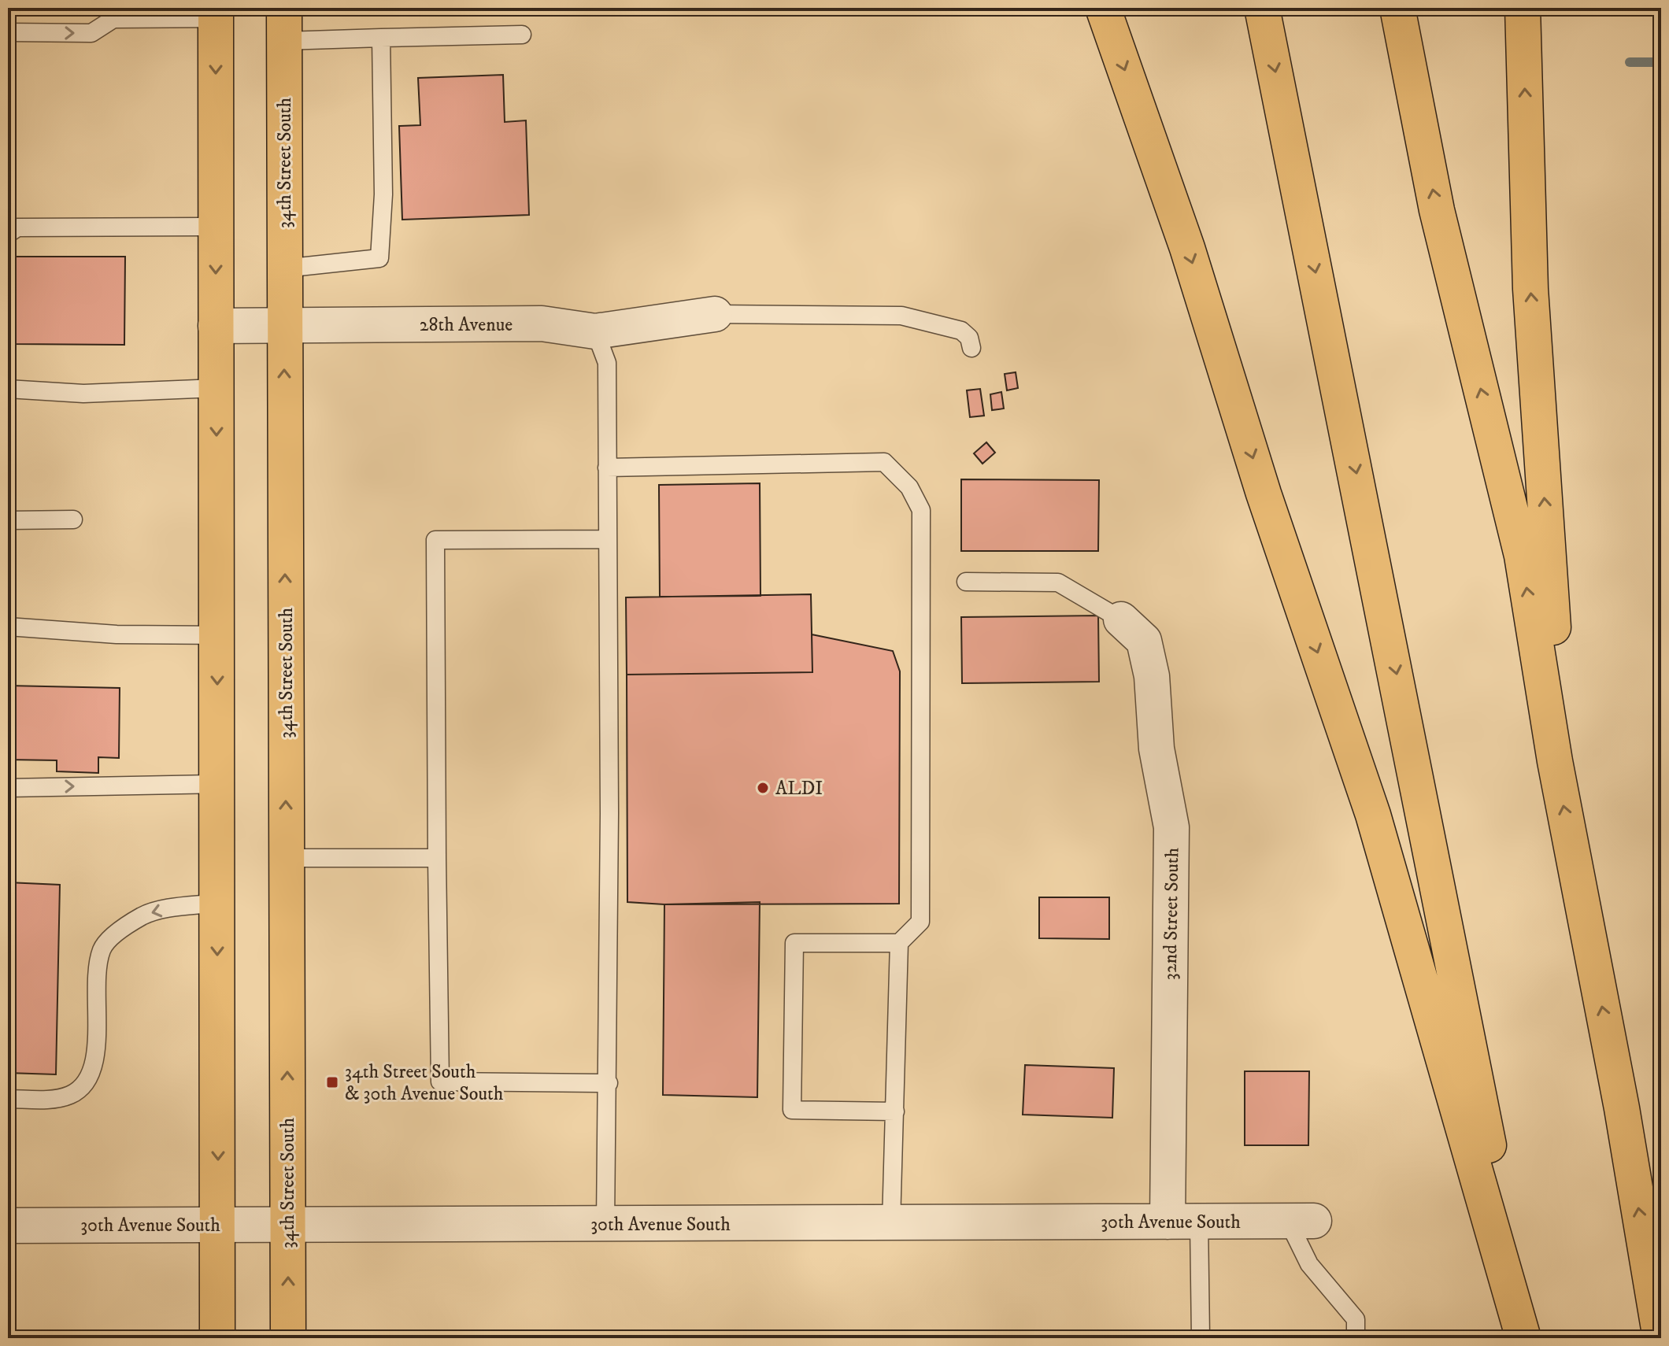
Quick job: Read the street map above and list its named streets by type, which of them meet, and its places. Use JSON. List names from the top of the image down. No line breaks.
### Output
{"streets":{"highway":["34th Street South"],"street":["28th Avenue","32nd Street South","30th Avenue South"]},"crossings":[["34th Street South","28th Avenue"],["34th Street South","30th Avenue South"],["32nd Street South","30th Avenue South"]],"places":{"other":["ALDI"],"transit":["34th Street South & 30th Avenue South"]}}
